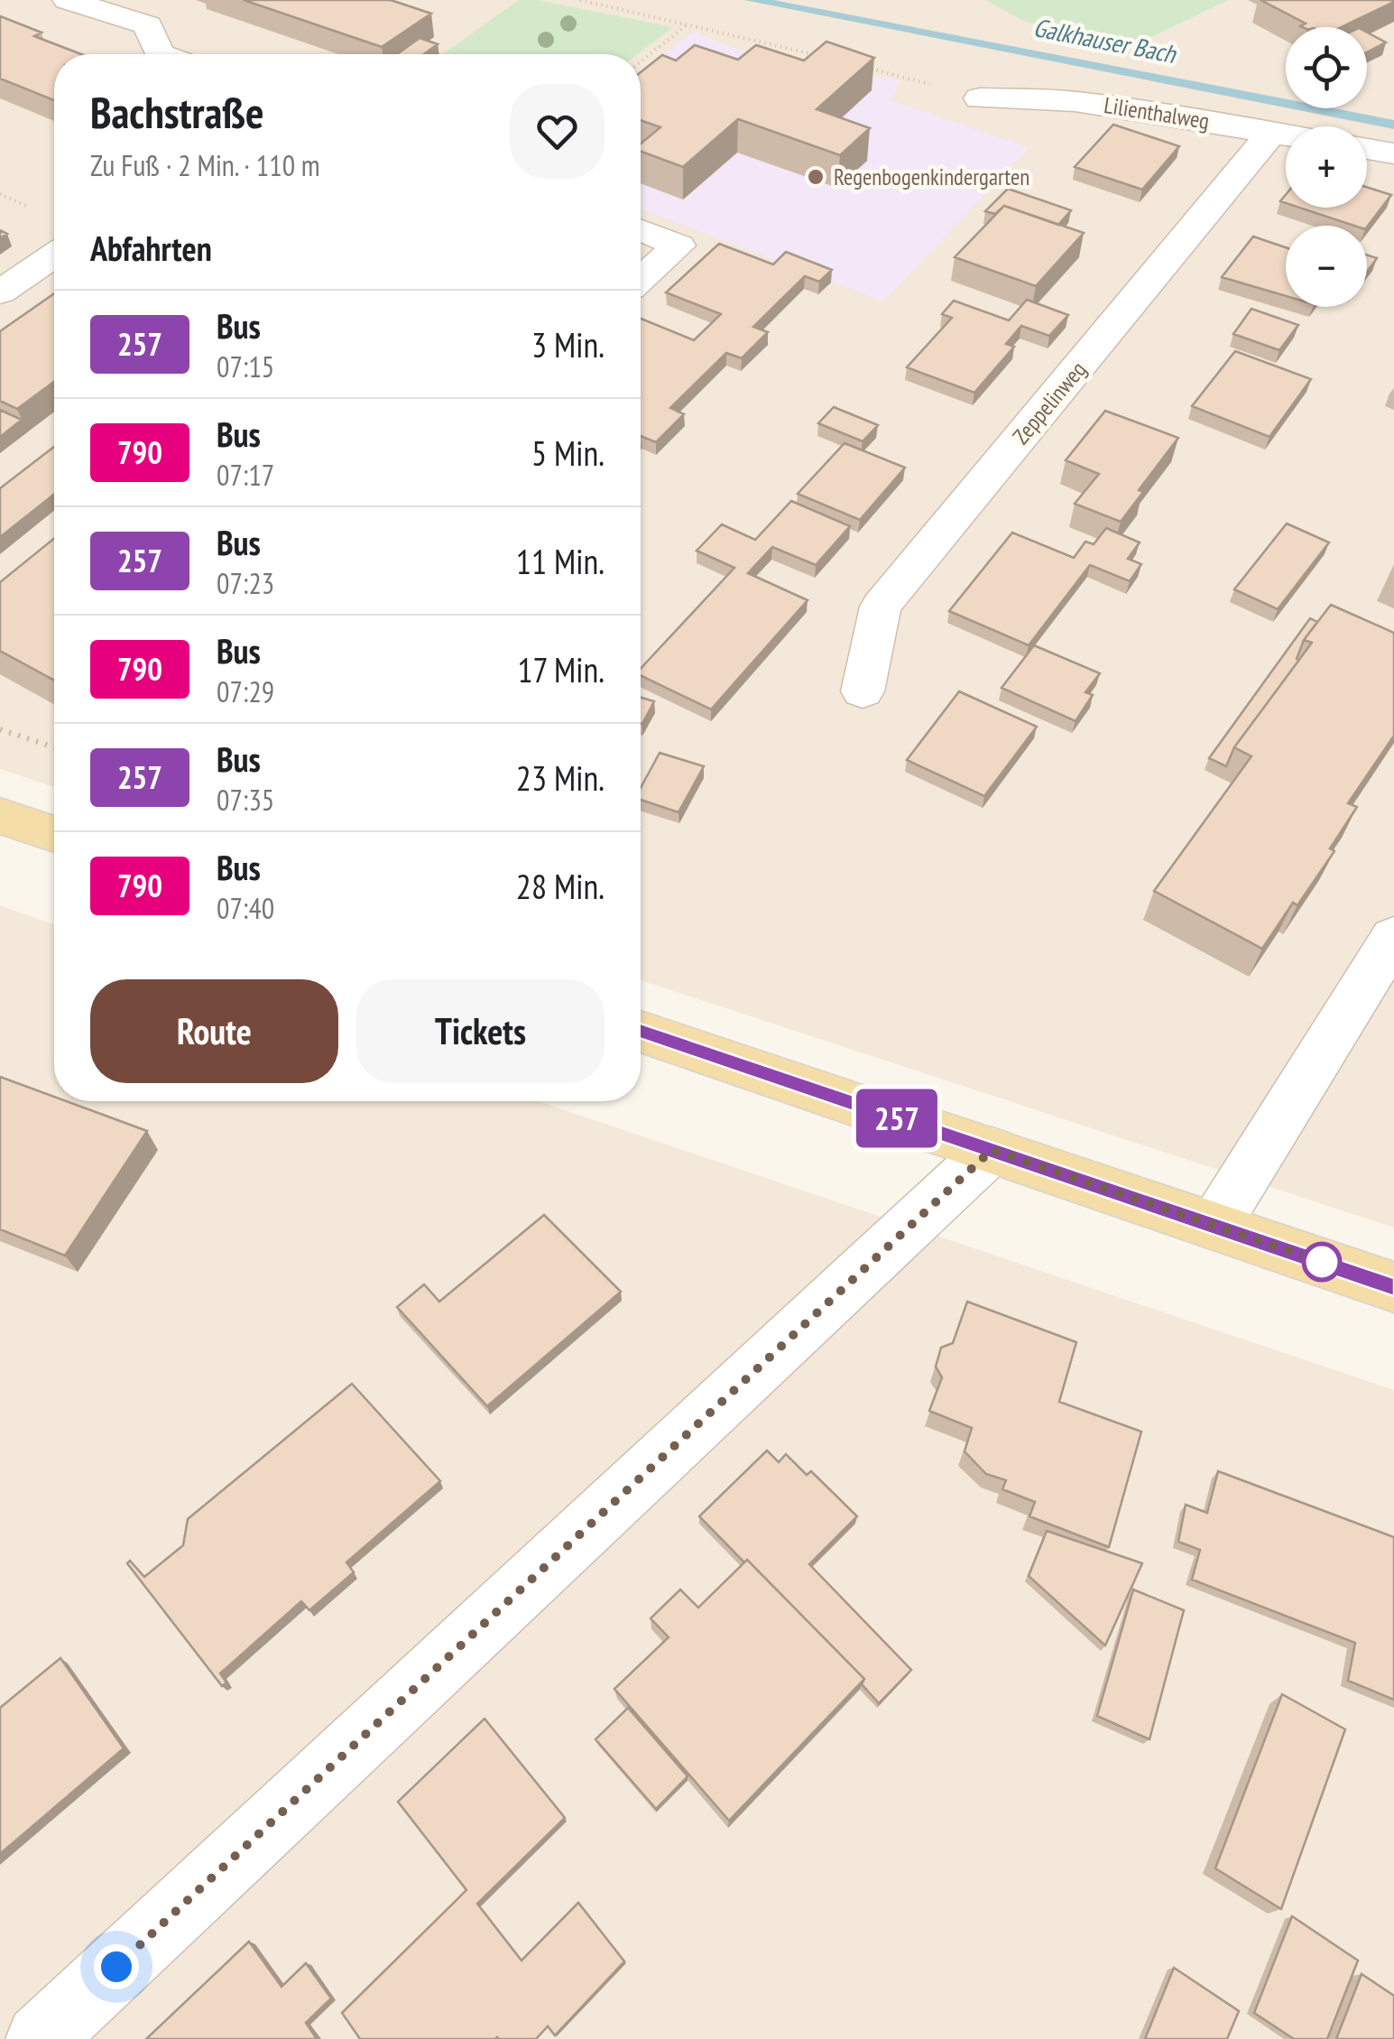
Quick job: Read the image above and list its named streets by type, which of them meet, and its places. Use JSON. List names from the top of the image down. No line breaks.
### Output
{"streets":{"street":["Lilienthalweg","Zeppelinweg"]},"crossings":[["Lilienthalweg","Zeppelinweg"]],"water":["Galkhauser Bach"],"places":["Regenbogenkindergarten"],"lines":["bus line 257"],"page":{"on_map":"257","map_buttons":["+","−"],"heading":[["Bachstraße","Zu Fuß · 2 Min. · 110 m"],"Abfahrten"],"list":[{"mark":"257","name":"Bus","note":"07:15","value":"3 Min."},{"mark":"790","name":"Bus","note":"07:17","value":"5 Min."},{"mark":"257","name":"Bus","note":"07:23","value":"11 Min."},{"mark":"790","name":"Bus","note":"07:29","value":"17 Min."},{"mark":"257","name":"Bus","note":"07:35","value":"23 Min."},{"mark":"790","name":"Bus","note":"07:40","value":"28 Min."}],"buttons":["Route","Tickets"]}}
